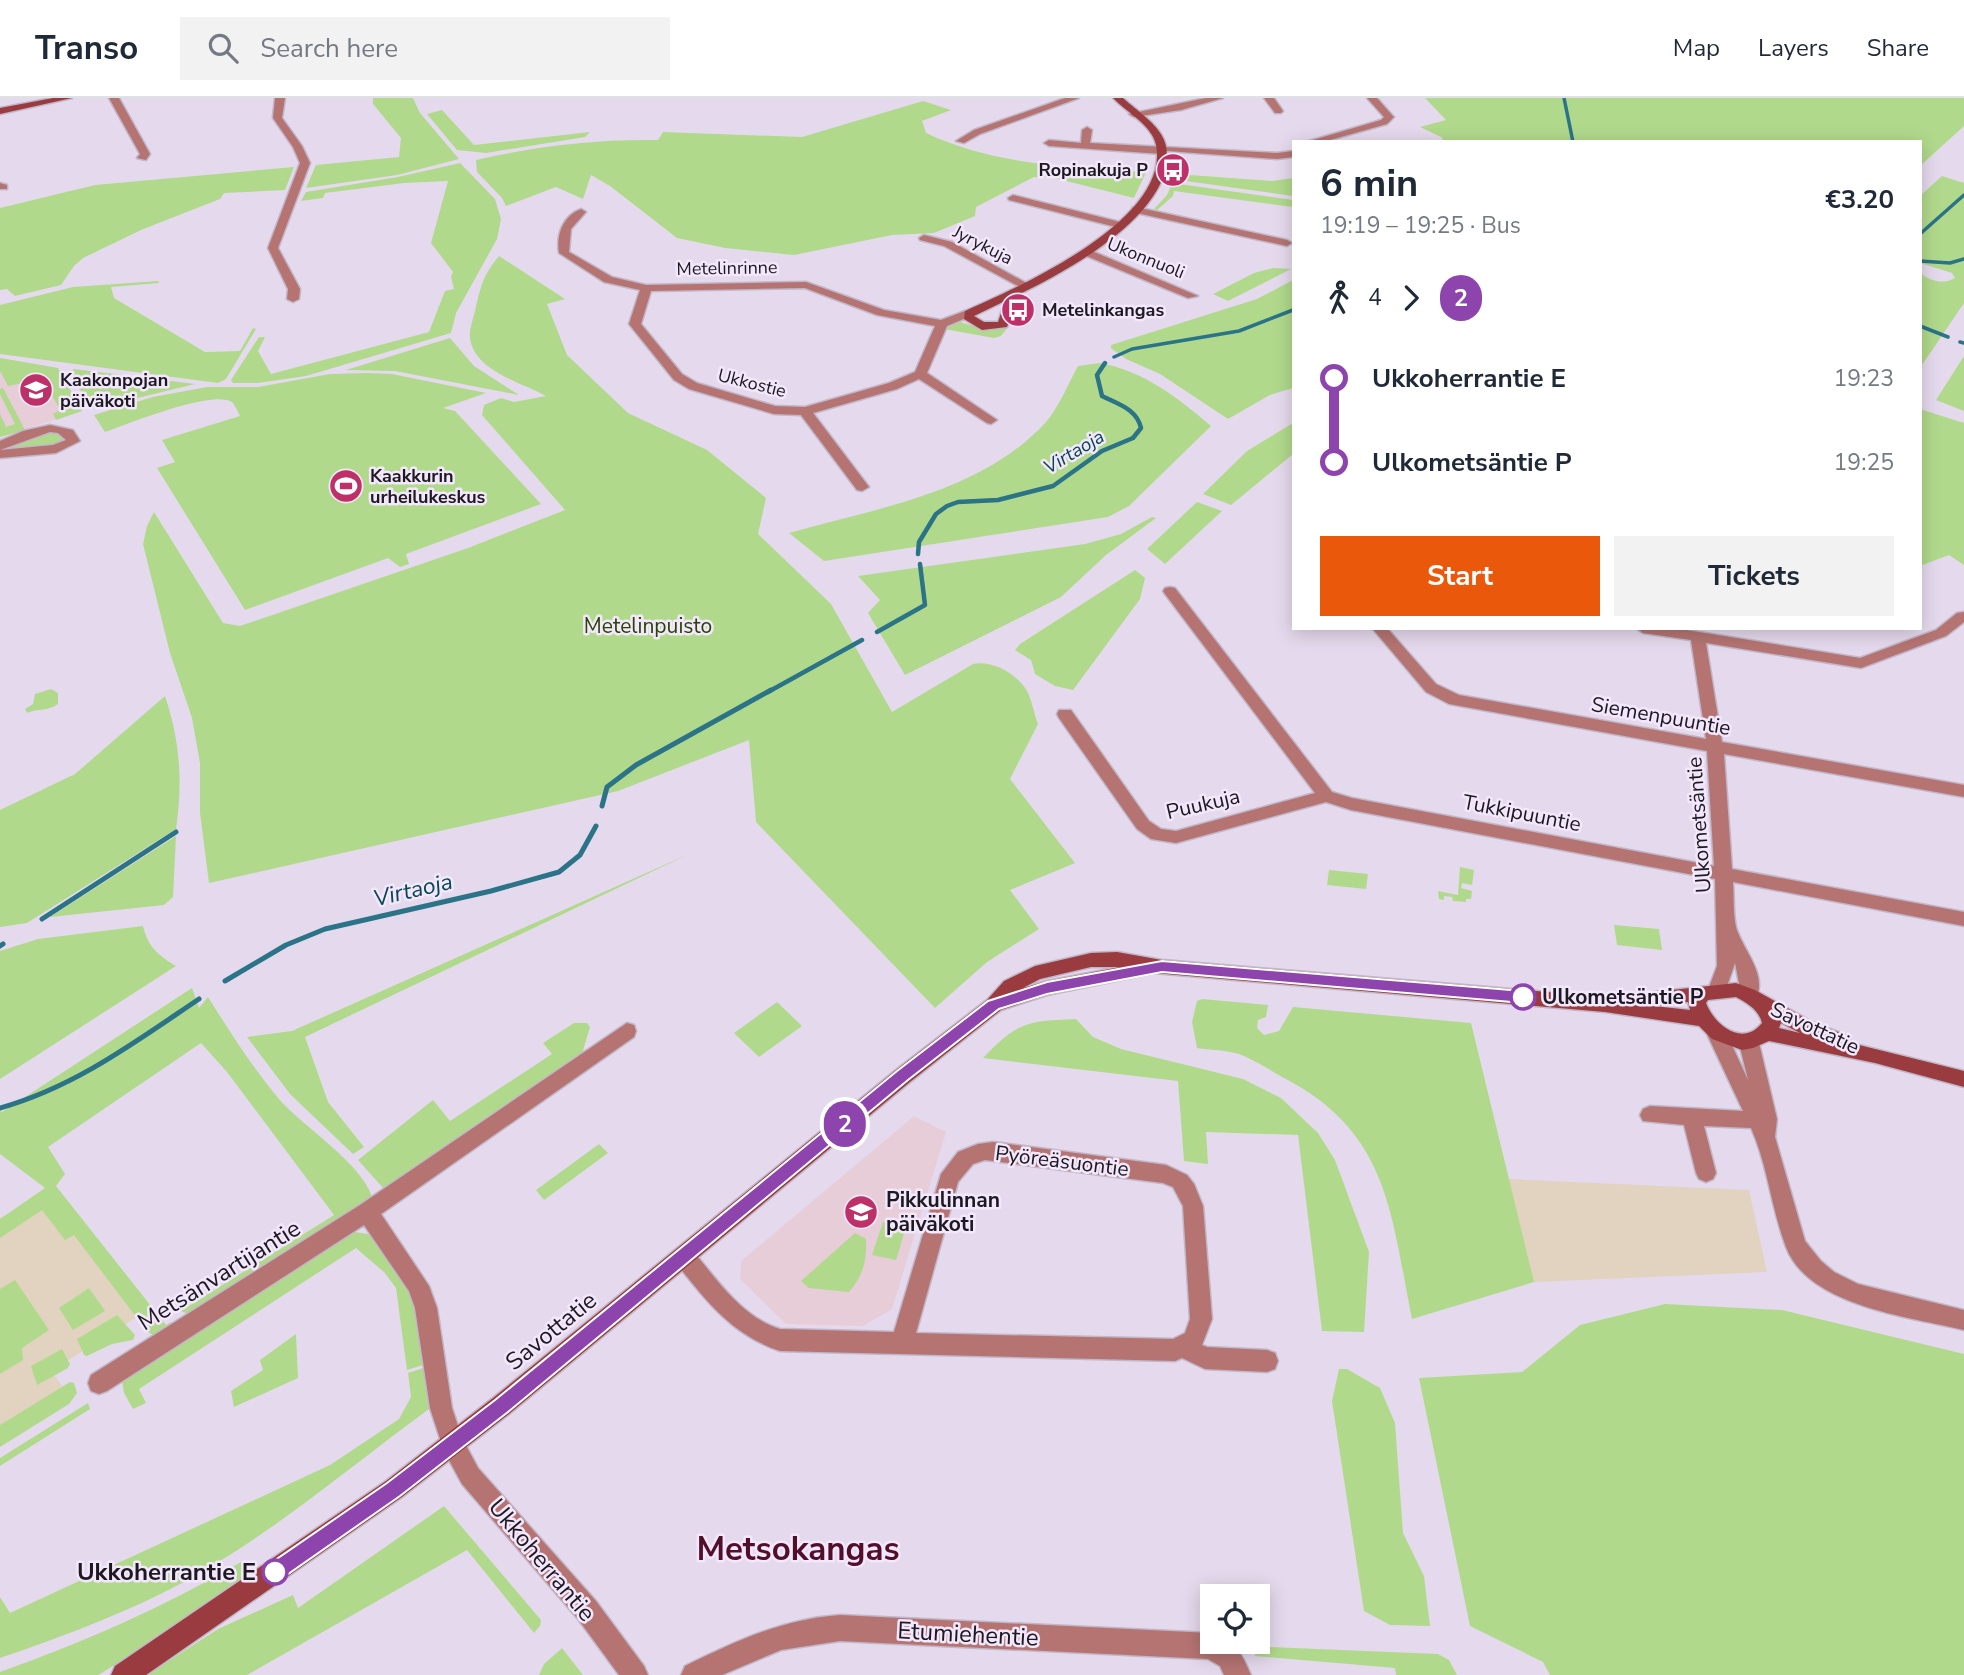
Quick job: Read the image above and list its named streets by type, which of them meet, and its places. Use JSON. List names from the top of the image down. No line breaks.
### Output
{"streets":{"street":["Jyrykuja","Ukonnuoli","Metelinrinne","Ukkostie","Siemenpuuntie","Puukuja","Tukkipuuntie","Ulkometsäntie","Savottatie","Pyöreäsuontie","Metsänvartijantie","Ukkoherrantie","Etumiehentie"]},"crossings":[["Metelinrinne","Ukkostie"],["Siemenpuuntie","Ulkometsäntie"],["Puukuja","Tukkipuuntie"],["Tukkipuuntie","Ulkometsäntie"],["Savottatie","Ukkoherrantie"]],"districts":["Metsokangas"],"water":["Virtaoja"],"parks":["Metelinpuisto"],"places":{"bus stop":["Ropinakuja P","Metelinkangas"],"school or university":["Kaakonpojan päiväkoti","Pikkulinnan päiväkoti"],"sports":["Kaakkurin urheilukeskus"],"other":["Ulkometsäntie P","Ukkoherrantie E"]},"lines":["bus line 2"],"page":{"header":"Transo","search":"Search here","nav":["Map","Layers","Share"],"on_map":"2","heading":["6 min","19:19 – 19:25 · Bus","€3.20"],"legs":["4","2"],"list":[{"name":"Ukkoherrantie E","value":"19:23"},{"name":"Ulkometsäntie P","value":"19:25"}],"buttons":["Start","Tickets"]}}
